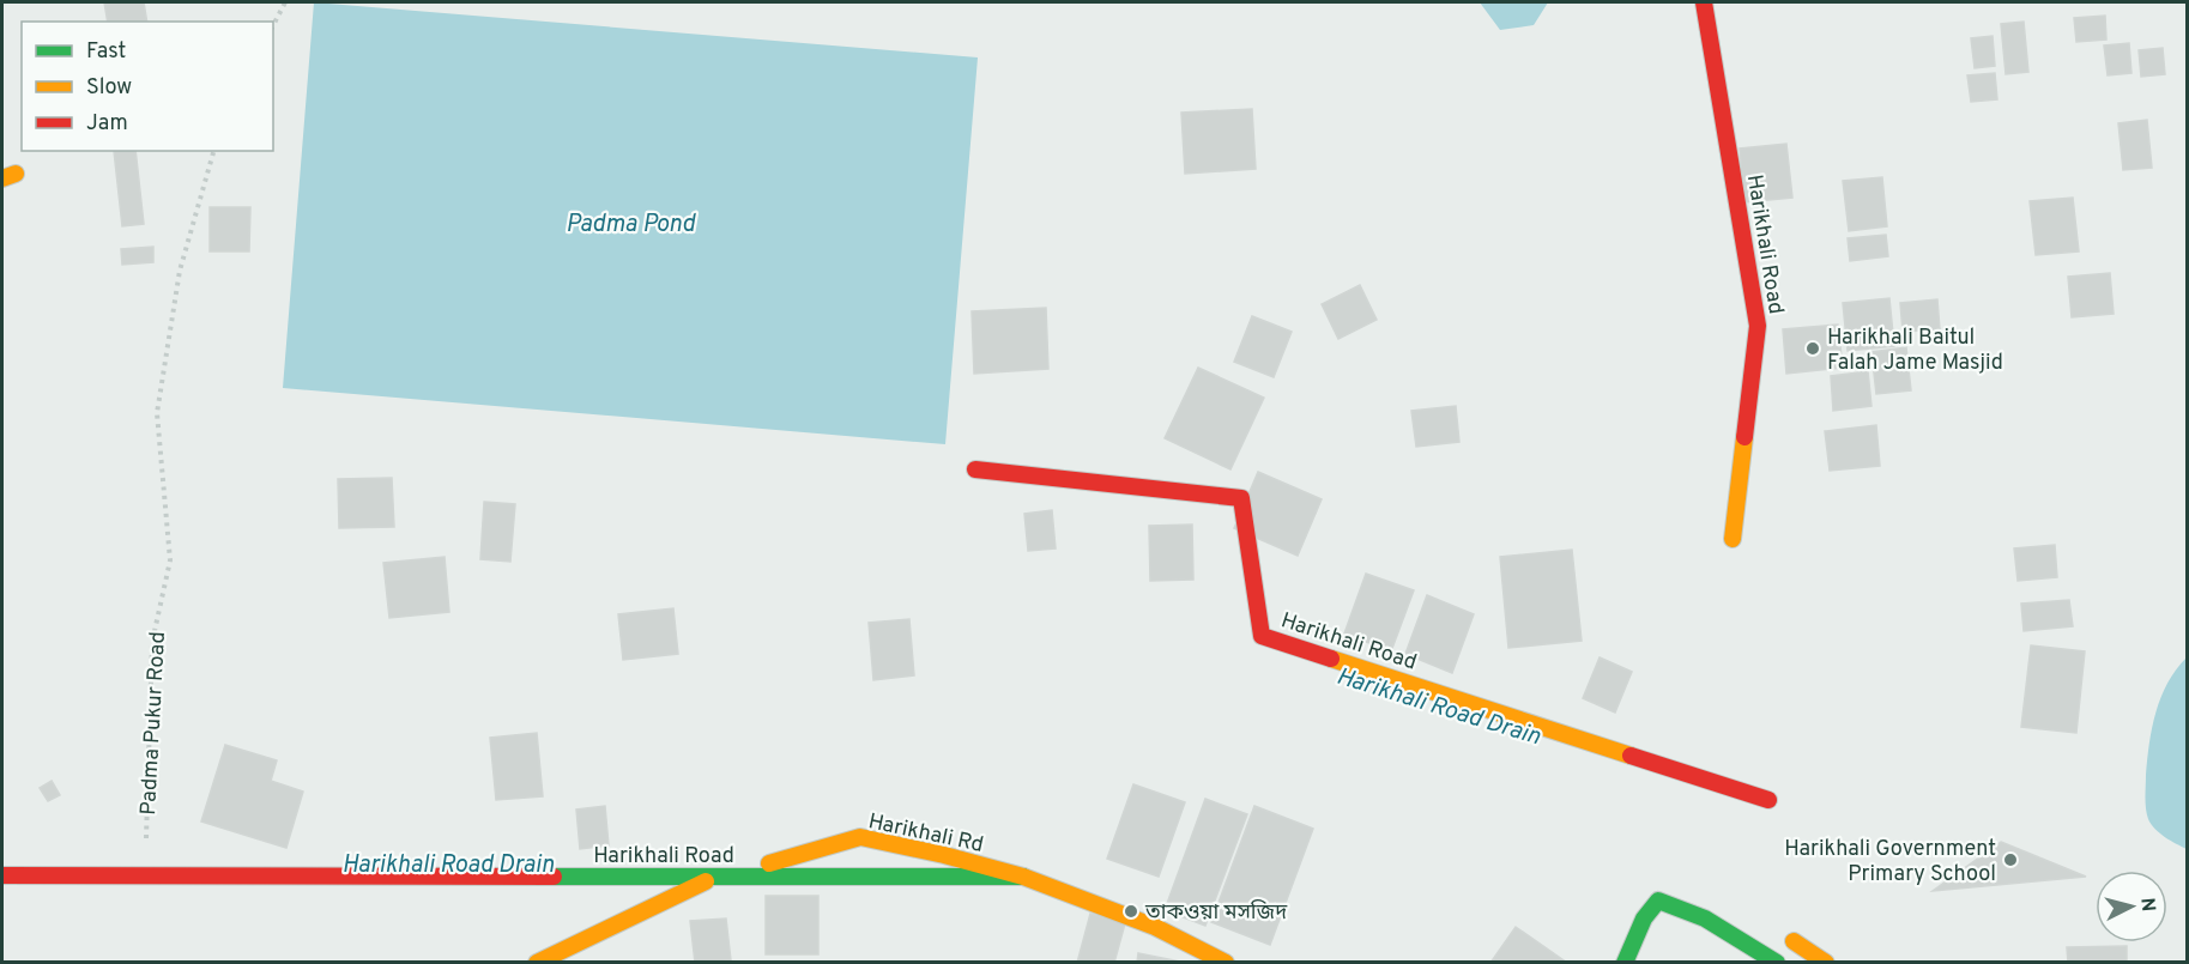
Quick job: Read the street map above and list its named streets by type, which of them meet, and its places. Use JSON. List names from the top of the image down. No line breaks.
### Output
{"streets":{"street":["Harikhali Road","Harikhali Rd"],"path":["Padma Pukur Road"]},"crossings":[["Harikhali Road","Padma Pukur Road"],["Harikhali Road","Harikhali Rd"]],"water":["Padma Pond","Harikhali Road Drain"],"places":["Harikhali Baitul Falah Jame Masjid","Harikhali Government Primary School","তাকওয়া মসজিদ"],"legend":["Fast","Slow","Jam"],"north":"right"}
